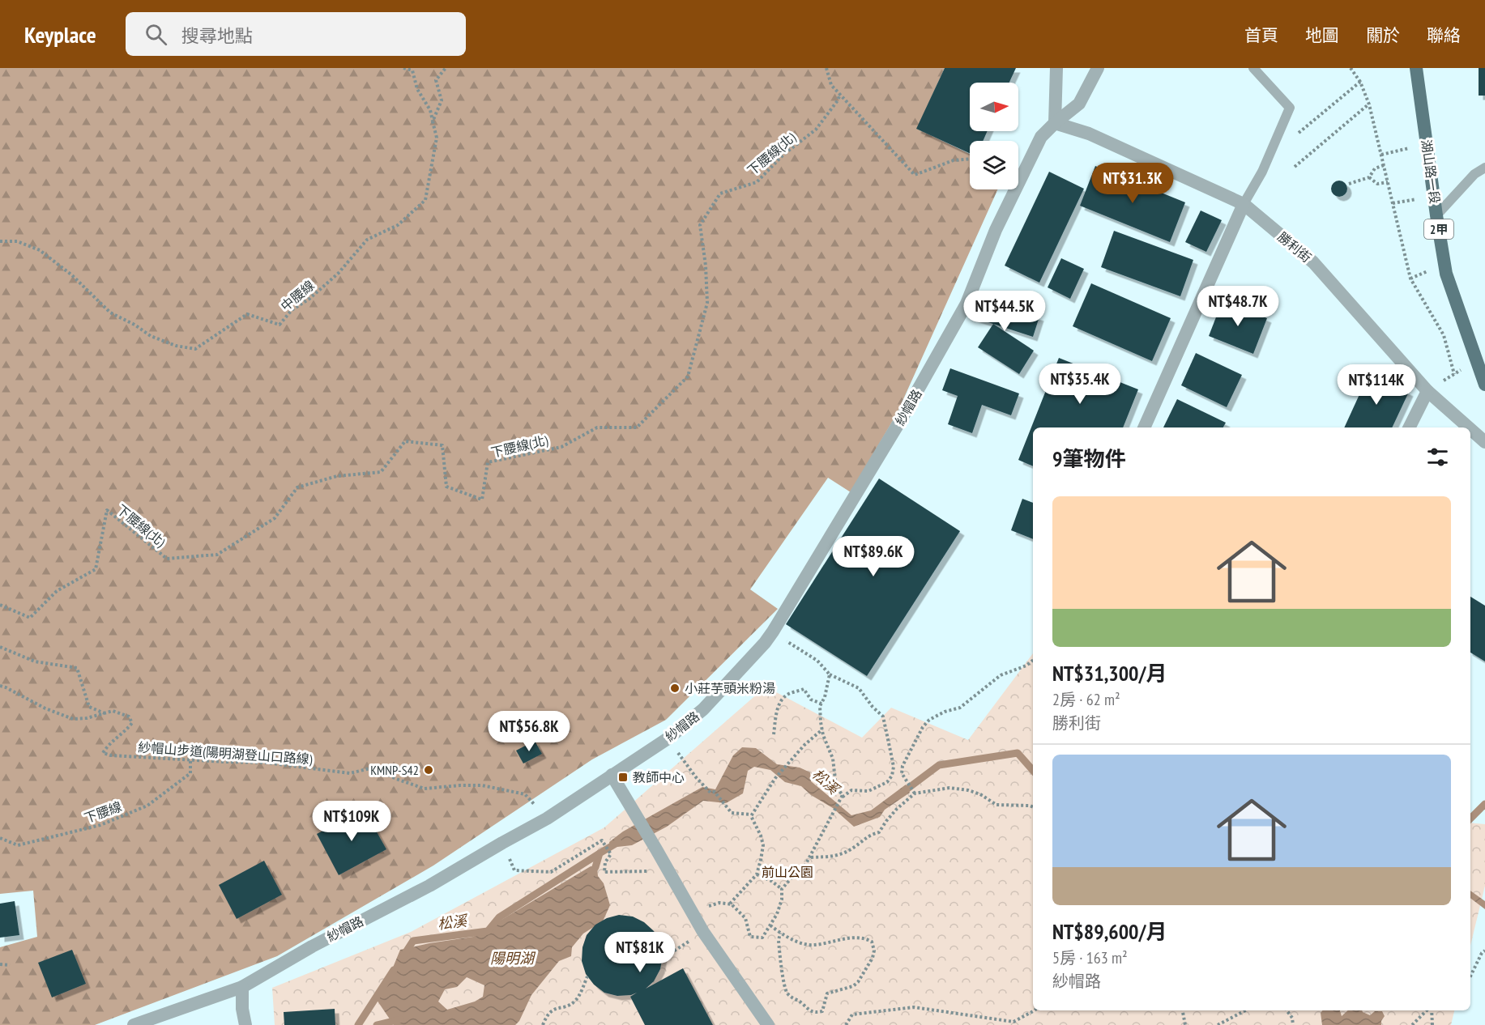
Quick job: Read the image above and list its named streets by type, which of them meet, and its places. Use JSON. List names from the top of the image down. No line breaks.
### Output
{"streets":{"main road":["湖山路一段","2甲"],"street":["勝利街","紗帽路"],"path":["下腰線(北)","中腰線","紗帽山步道(陽明湖登山口路線)","下腰線"]},"crossings":[["勝利街","紗帽路"],["紗帽路","紗帽山步道(陽明湖登山口路線)"],["紗帽山步道(陽明湖登山口路線)","下腰線"]],"water":["松溪","陽明湖"],"parks":["前山公園"],"places":{"other":["小莊芋頭米粉湯","KMNP-S42"],"transit":["教師中心"]},"north":"right","page":{"header":"Keyplace","search":"搜尋地點","nav":["首頁","地圖","關於","聯絡"],"price":["NT$31.3K","NT$48.7K","NT$44.5K","NT$35.4K","NT$114K","NT$89.6K","NT$56.8K","NT$109K","NT$81K"],"heading":"9筆物件","list":[{"name":"NT$31,300/月","note":"2房 · 62 m² · 勝利街"},{"name":"NT$89,600/月","note":"5房 · 163 m² · 紗帽路"}]}}
